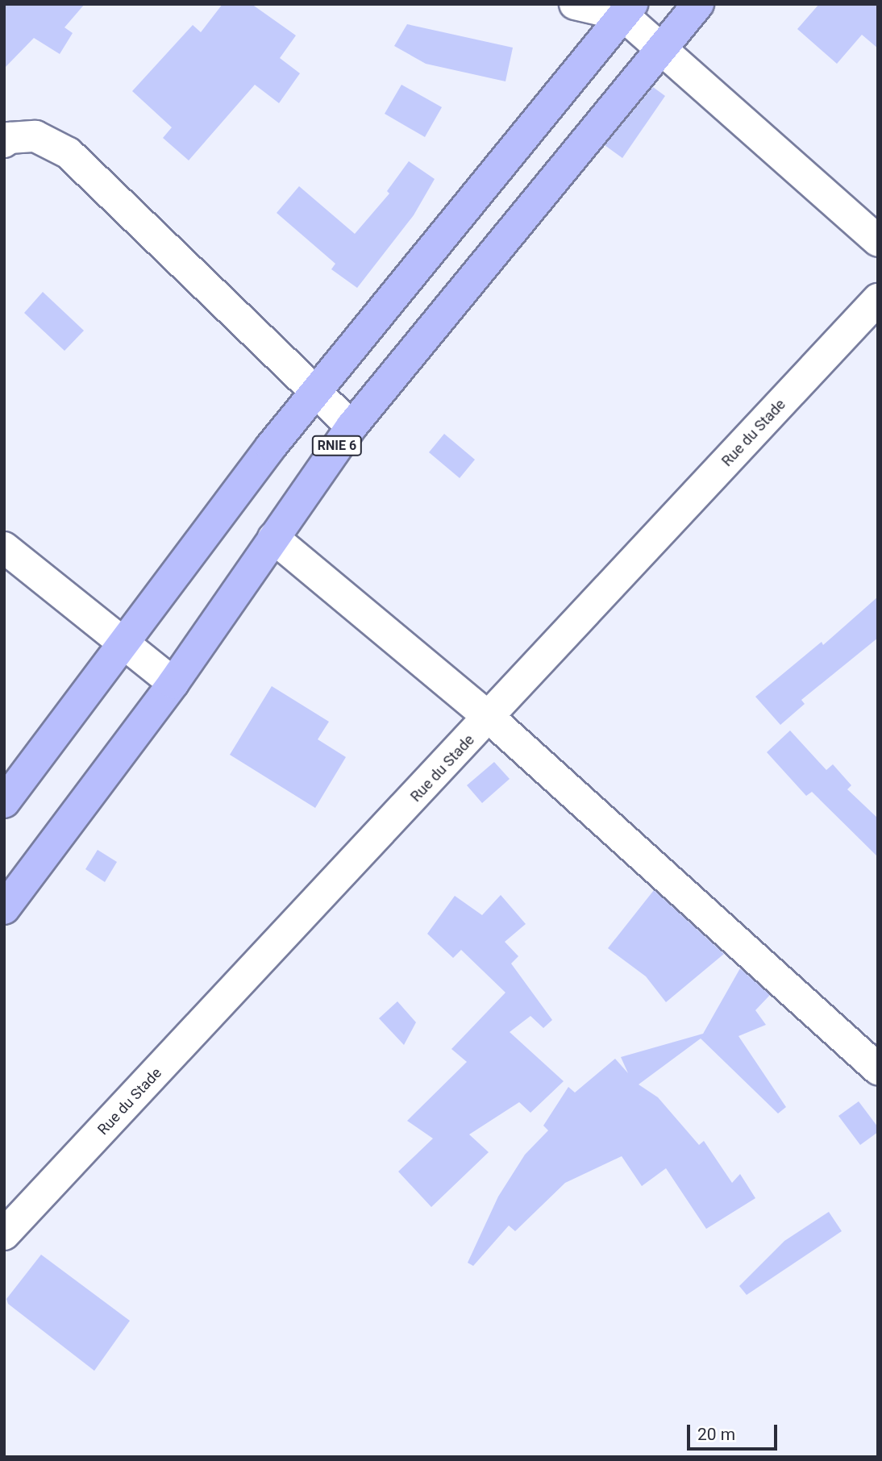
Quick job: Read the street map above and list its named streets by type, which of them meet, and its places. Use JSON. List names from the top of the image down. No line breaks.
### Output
{"streets":{"main road":["RNIE 6"],"street":["Rue du Stade"]},"scale_bar":"20 m"}
